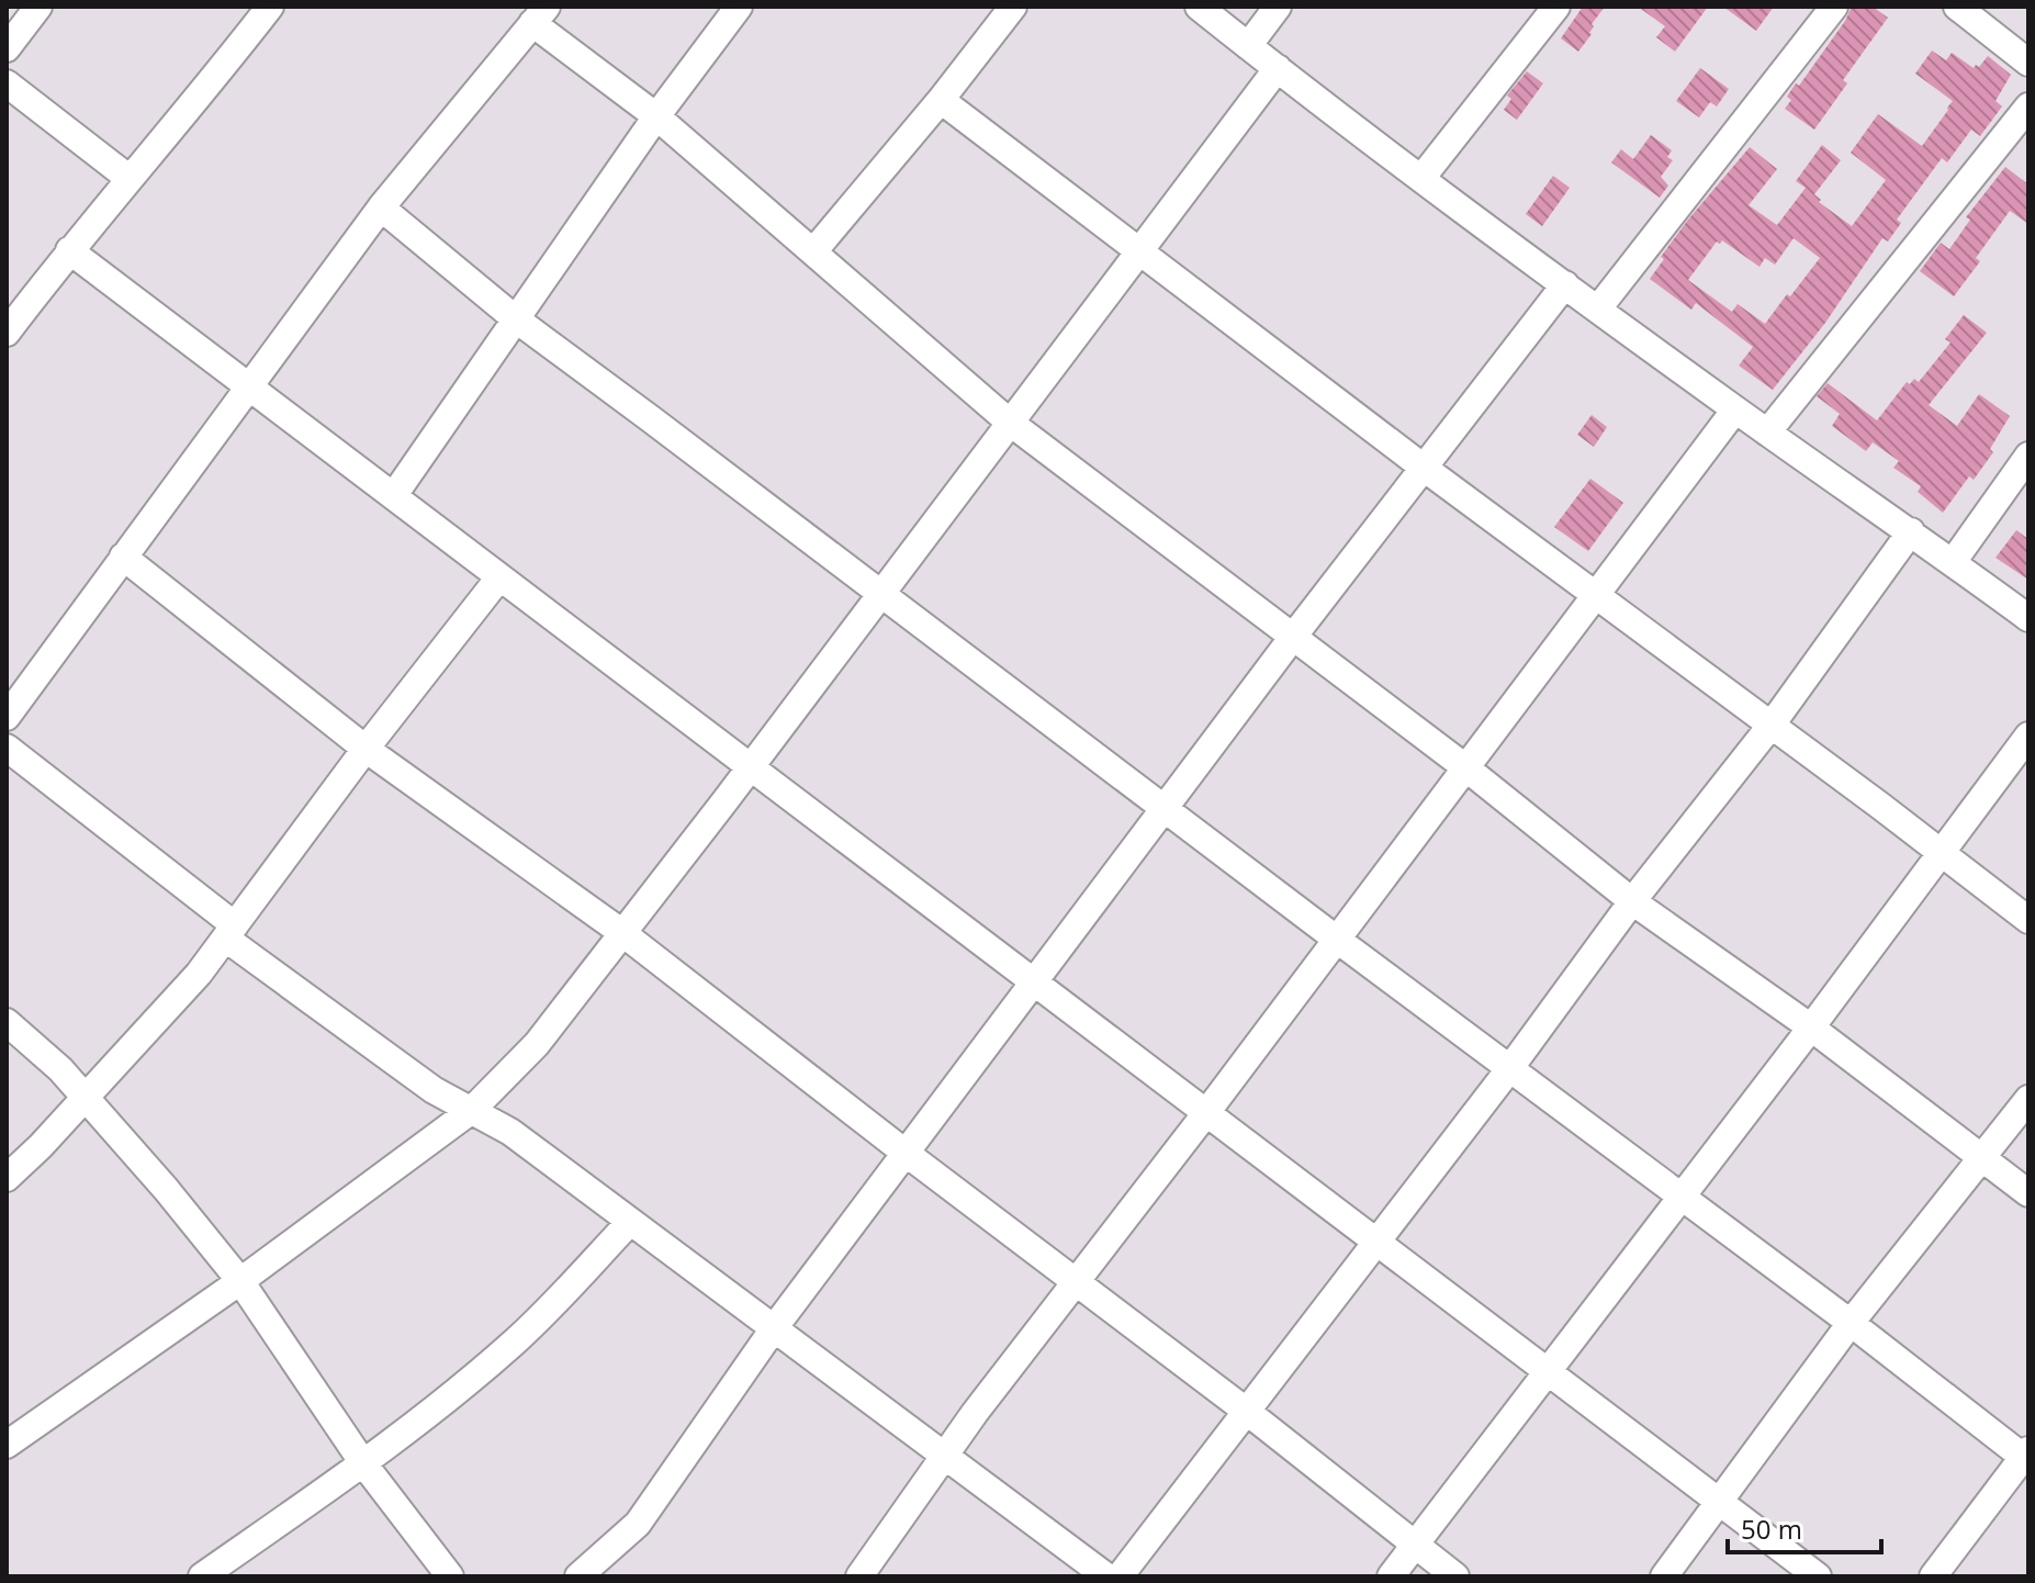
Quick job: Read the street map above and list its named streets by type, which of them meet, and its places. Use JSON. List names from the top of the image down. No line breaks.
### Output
{"scale_bar":"50 m"}
